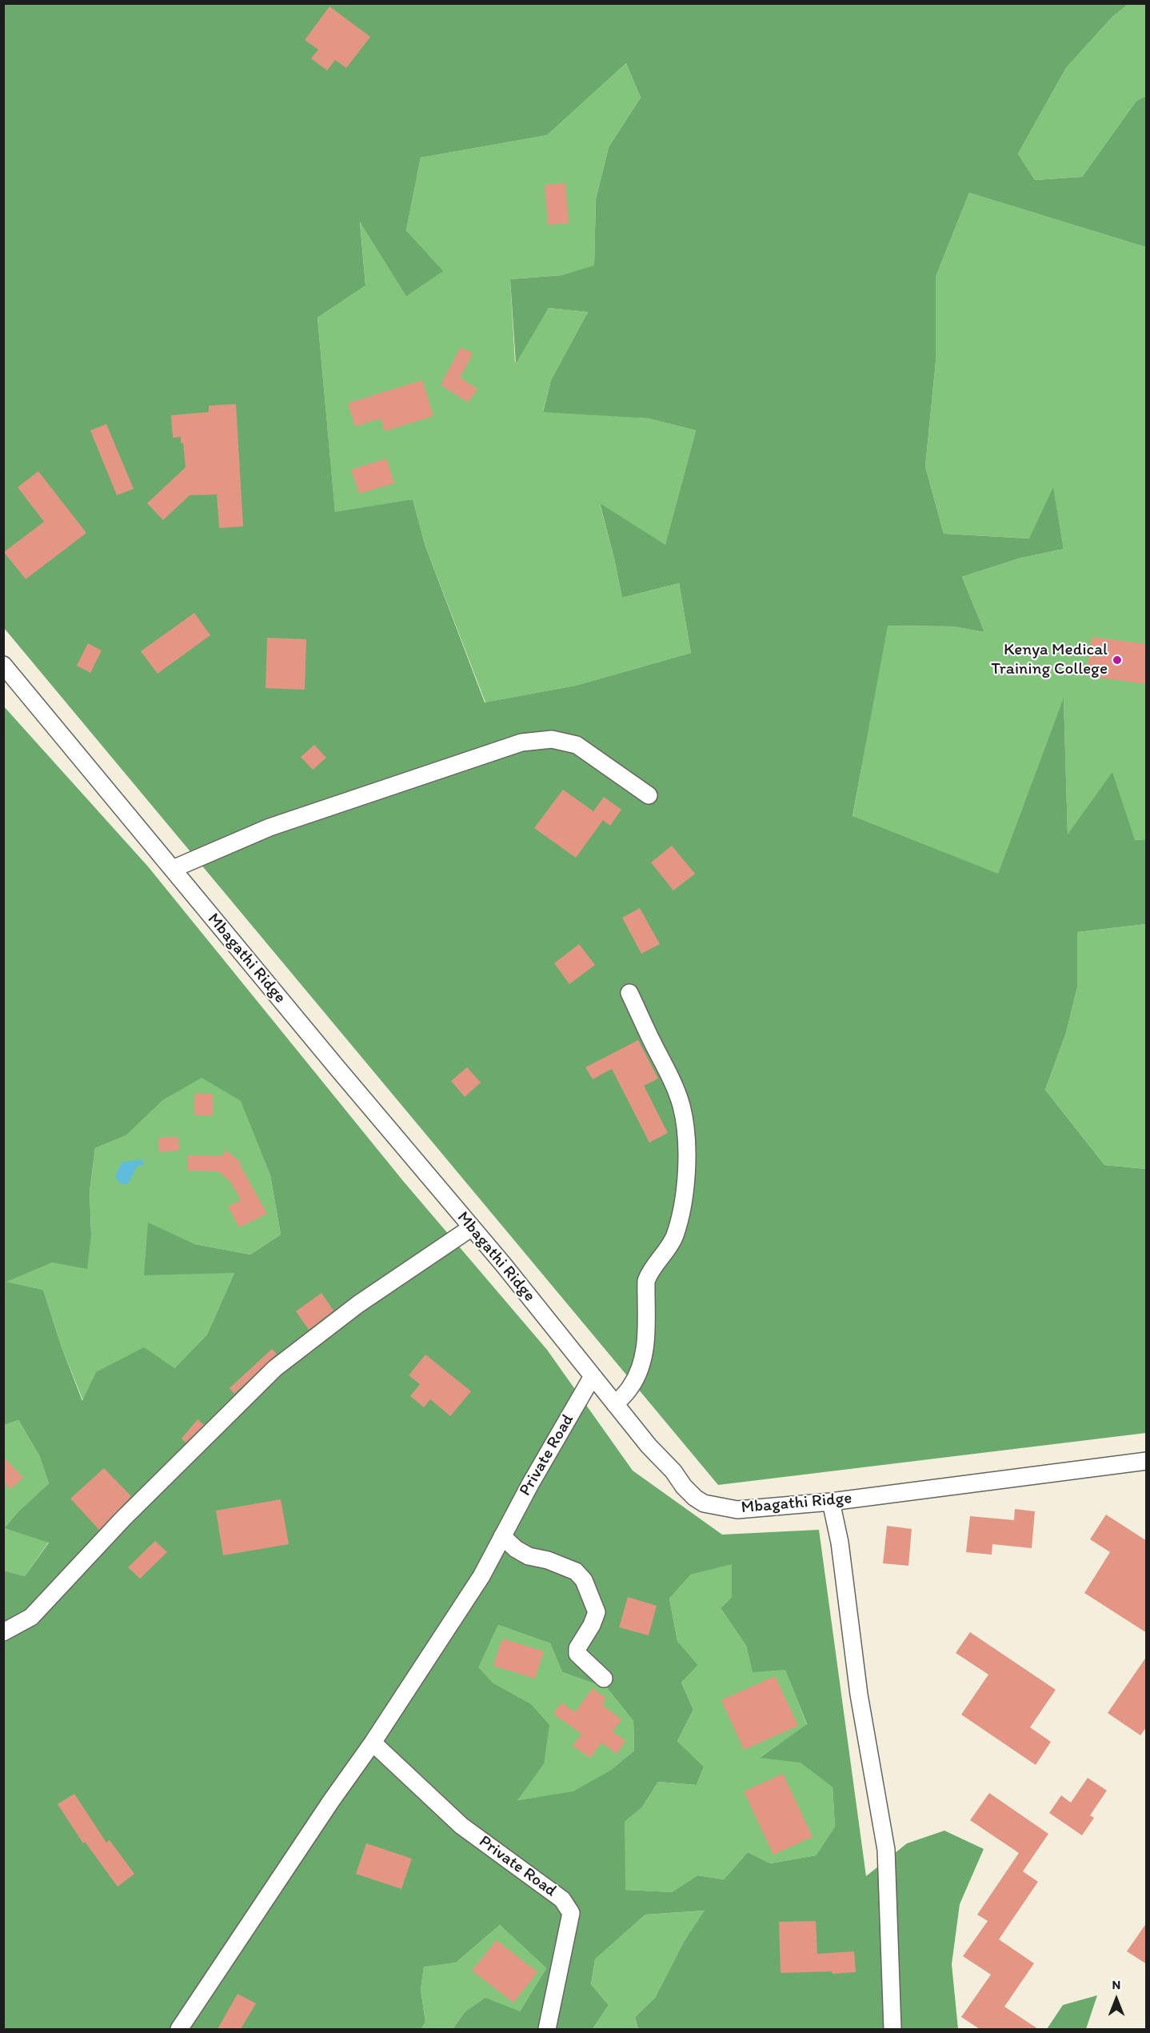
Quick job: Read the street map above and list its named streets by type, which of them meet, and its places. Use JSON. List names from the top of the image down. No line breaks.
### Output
{"streets":{"street":["Mbagathi Ridge","Private Road"]},"crossings":[["Mbagathi Ridge","Private Road"]],"places":["Kenya Medical Training College"],"north":"top"}
